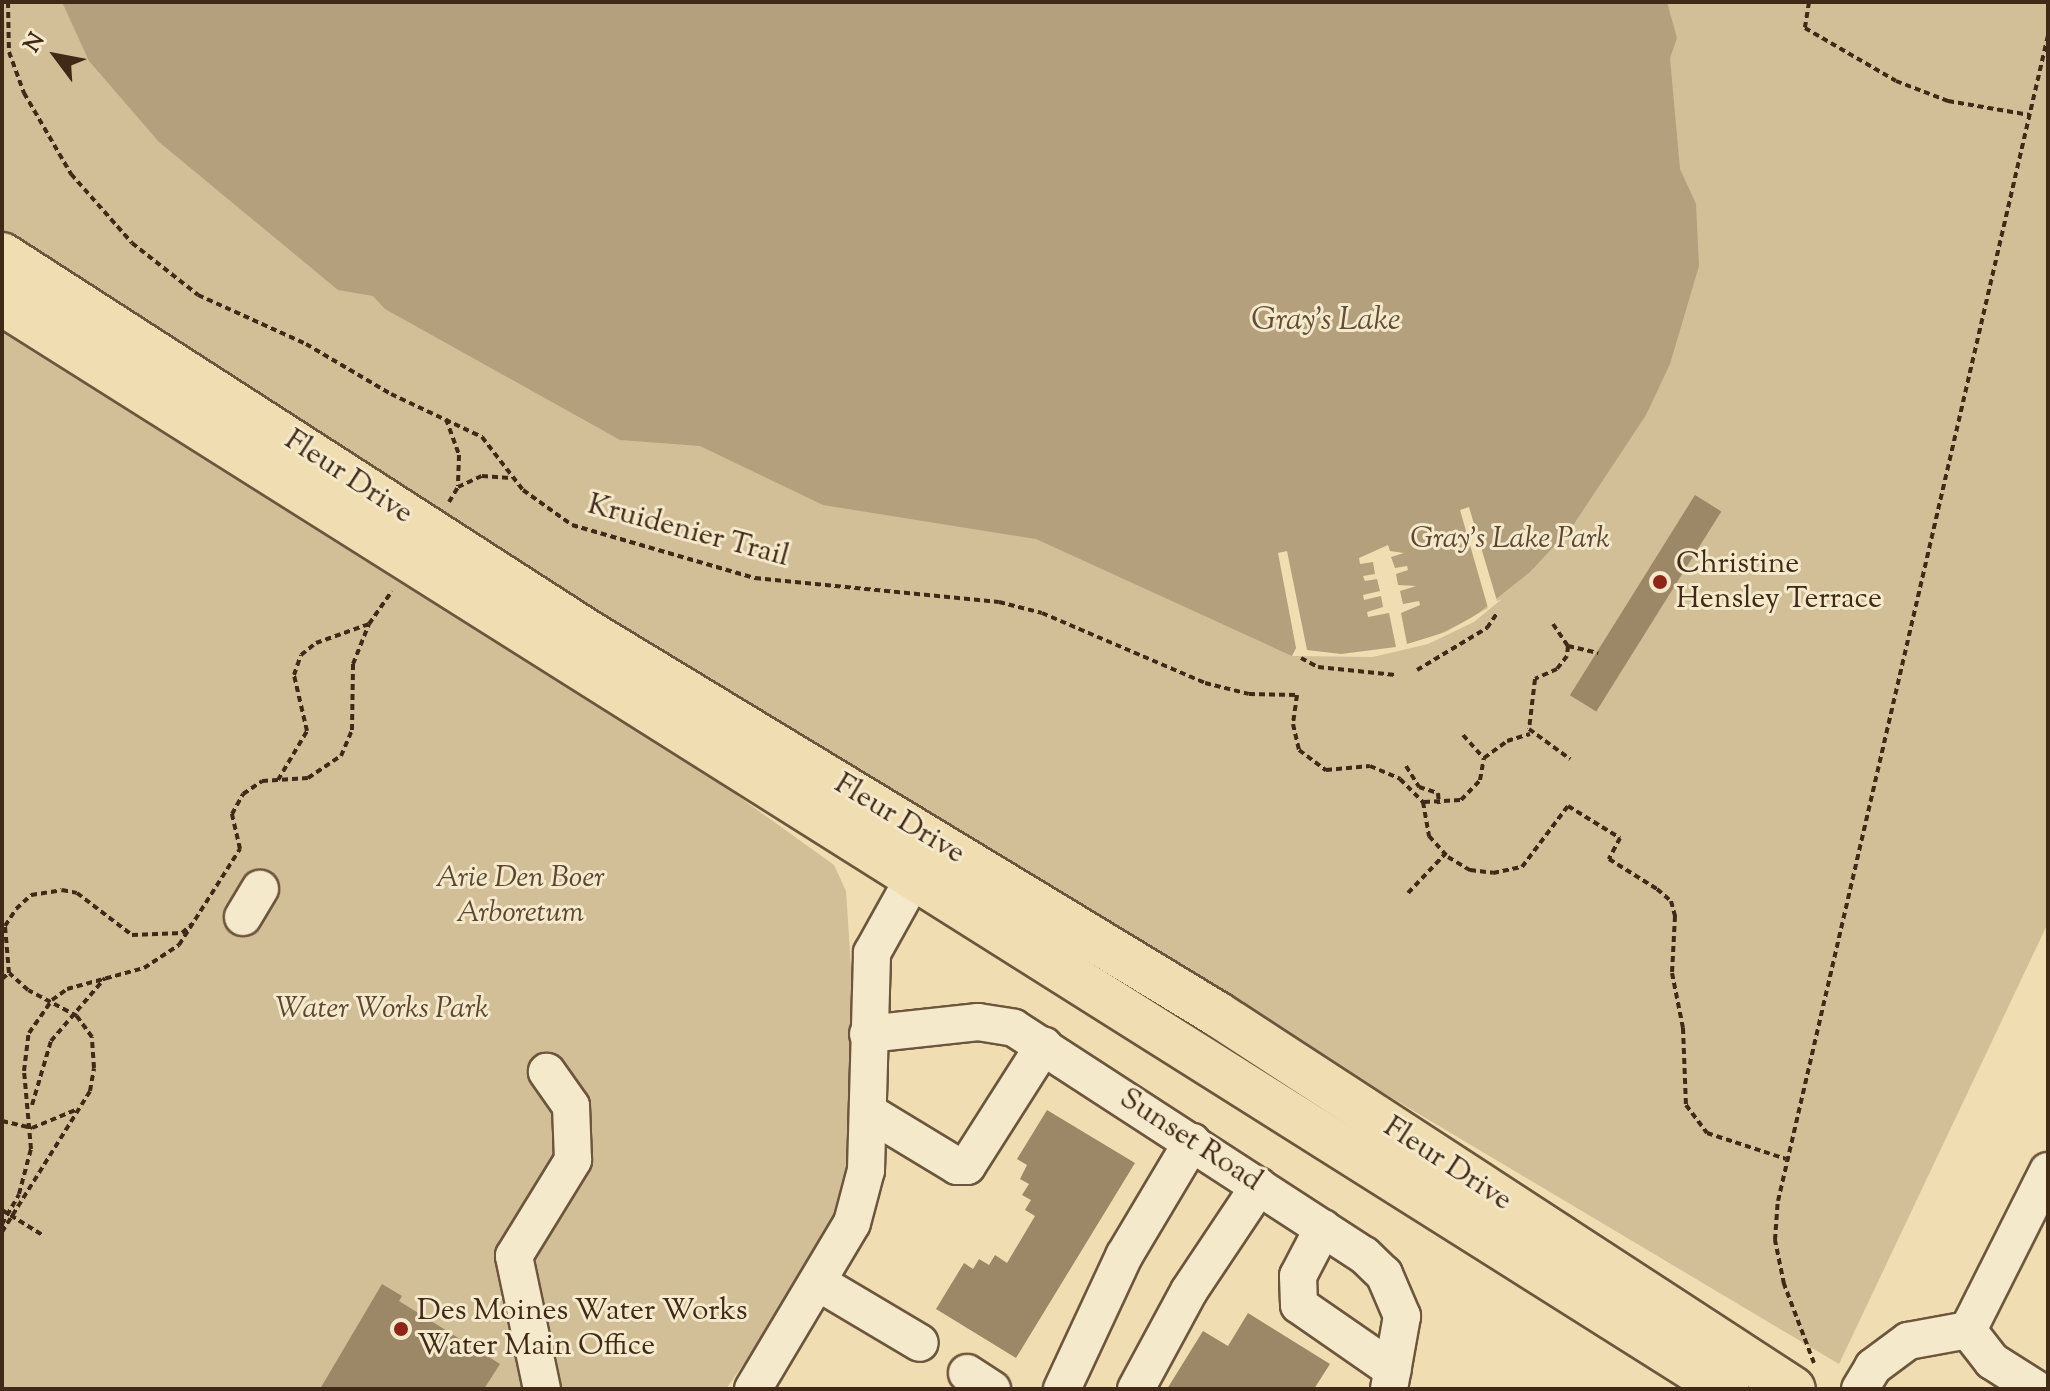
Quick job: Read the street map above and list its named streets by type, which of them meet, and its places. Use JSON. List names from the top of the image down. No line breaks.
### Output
{"streets":{"main road":["Fleur Drive"],"street":["Sunset Road"],"path":["Kruidenier Trail"]},"water":["Gray's Lake"],"parks":["Gray's Lake Park","Arie Den Boer Arboretum","Water Works Park"],"places":["Christine Hensley Terrace","Des Moines Water Works Water Main Office"],"north":"top left"}
